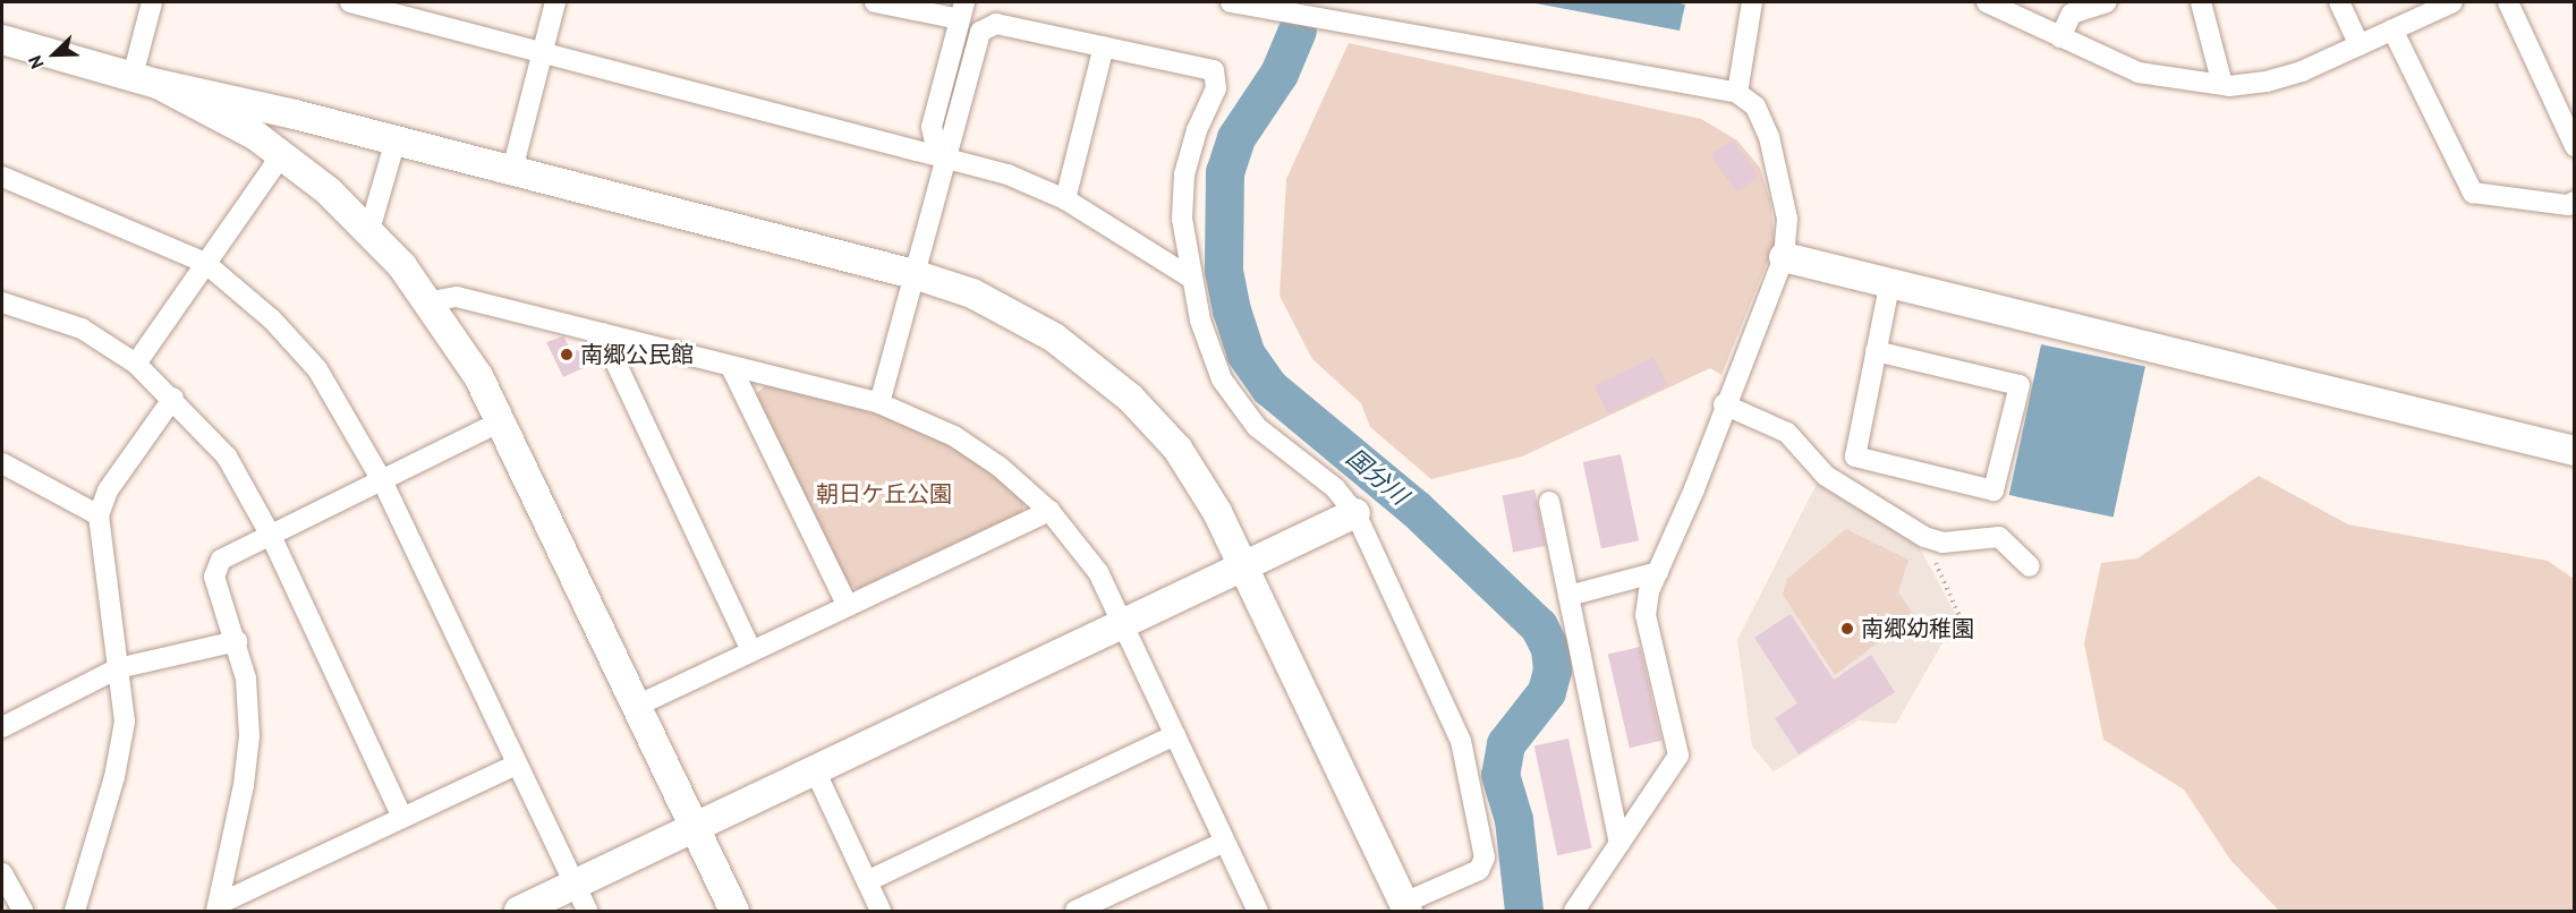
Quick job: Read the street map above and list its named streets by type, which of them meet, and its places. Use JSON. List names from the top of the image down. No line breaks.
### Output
{"water":["国分川"],"parks":["朝日ケ丘公園"],"places":["南郷公民館","南郷幼稚園"],"north":"bottom left"}
